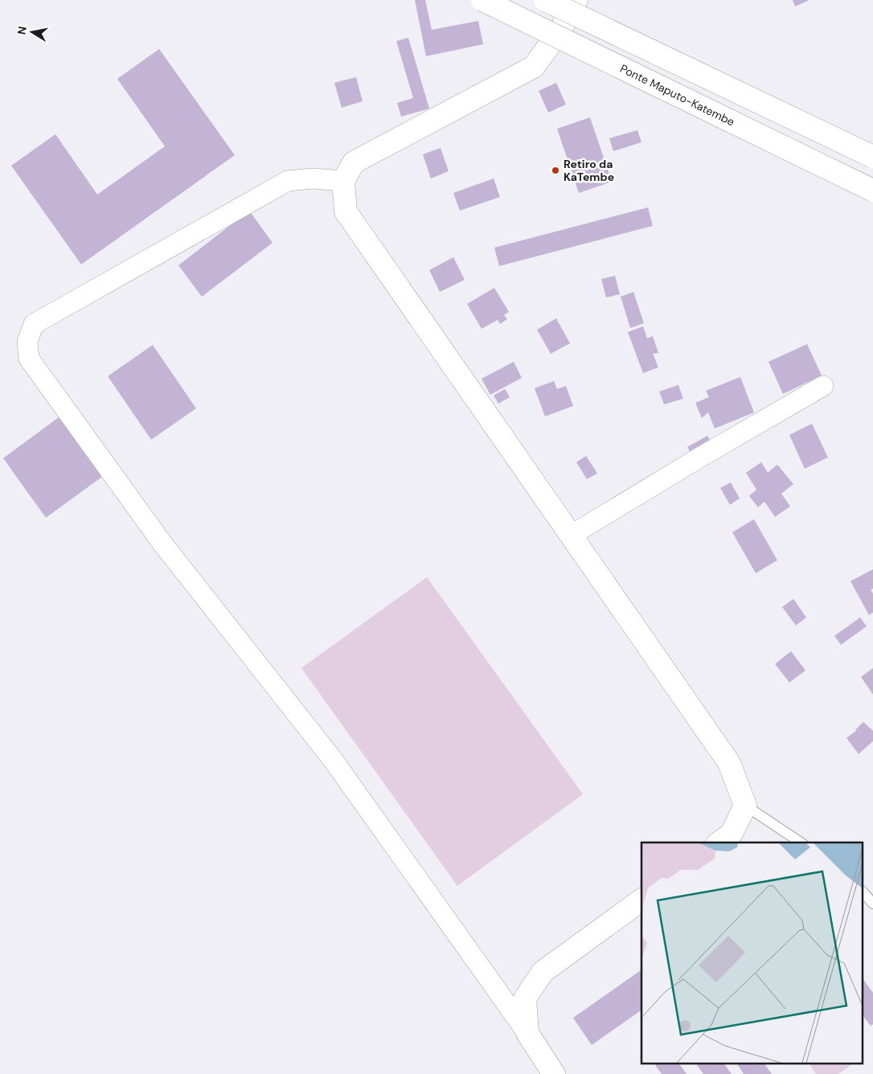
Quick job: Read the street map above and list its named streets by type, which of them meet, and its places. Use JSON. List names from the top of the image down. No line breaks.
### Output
{"streets":{"main road":["Ponte Maputo-Katembe"]},"places":["Retiro da KaTembe"],"north":"left"}
